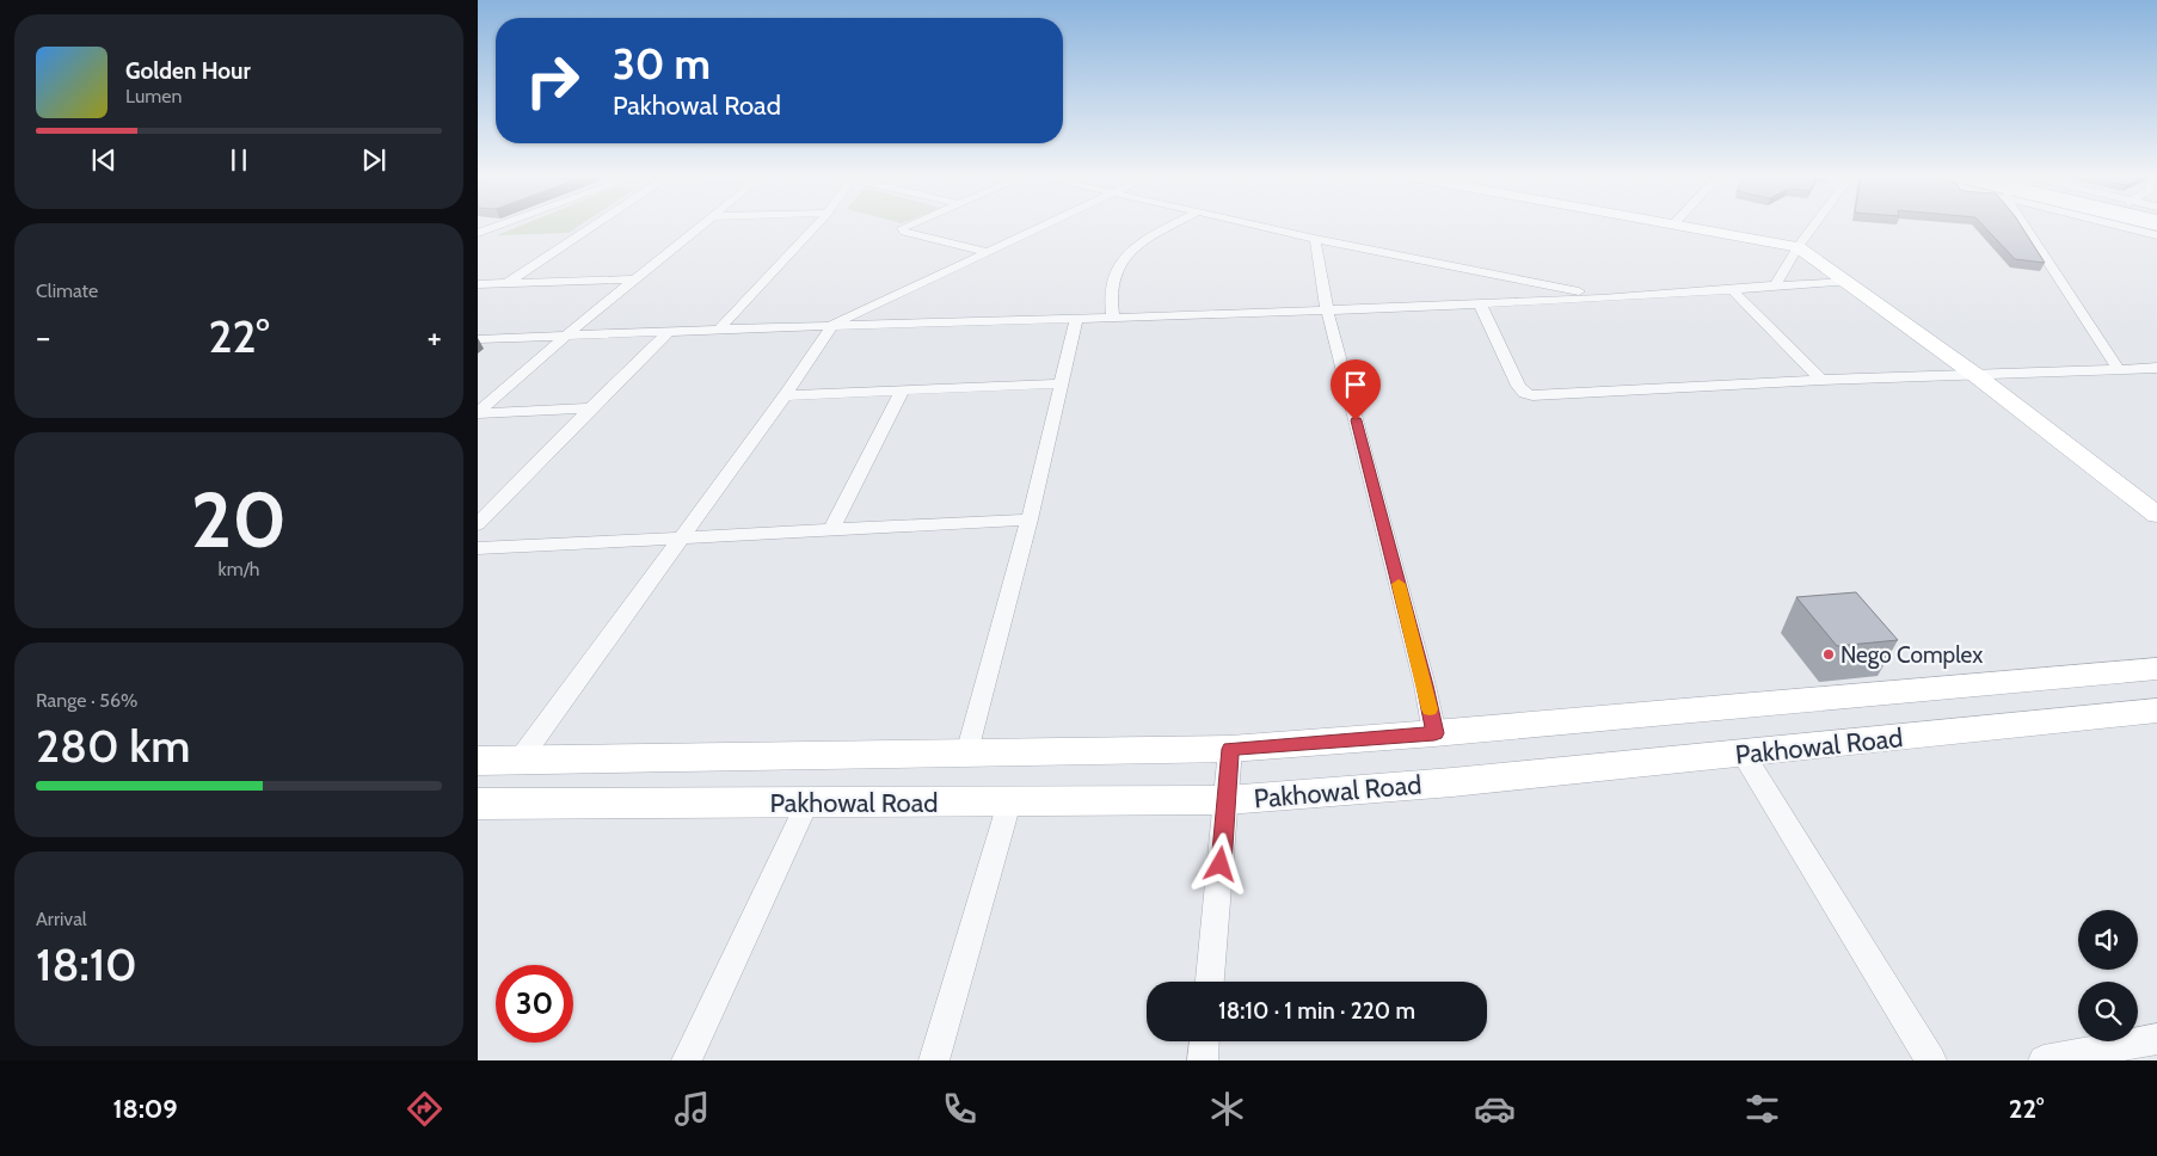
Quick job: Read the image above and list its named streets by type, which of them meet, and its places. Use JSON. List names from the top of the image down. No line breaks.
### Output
{"streets":{"street":["Pakhowal Road"]},"places":["Nego Complex"],"page":{"turn":["30 m","Pakhowal Road"],"song":["Golden Hour","Lumen"],"tile":["Climate",["20","km/h"],["Range · 56%","280 km"],["Arrival","18:10"]],"heat":["−","22°","+"],"limit":"30","trip":"18:10 · 1 min · 220 m","tabs":["18:09","22°"]}}
